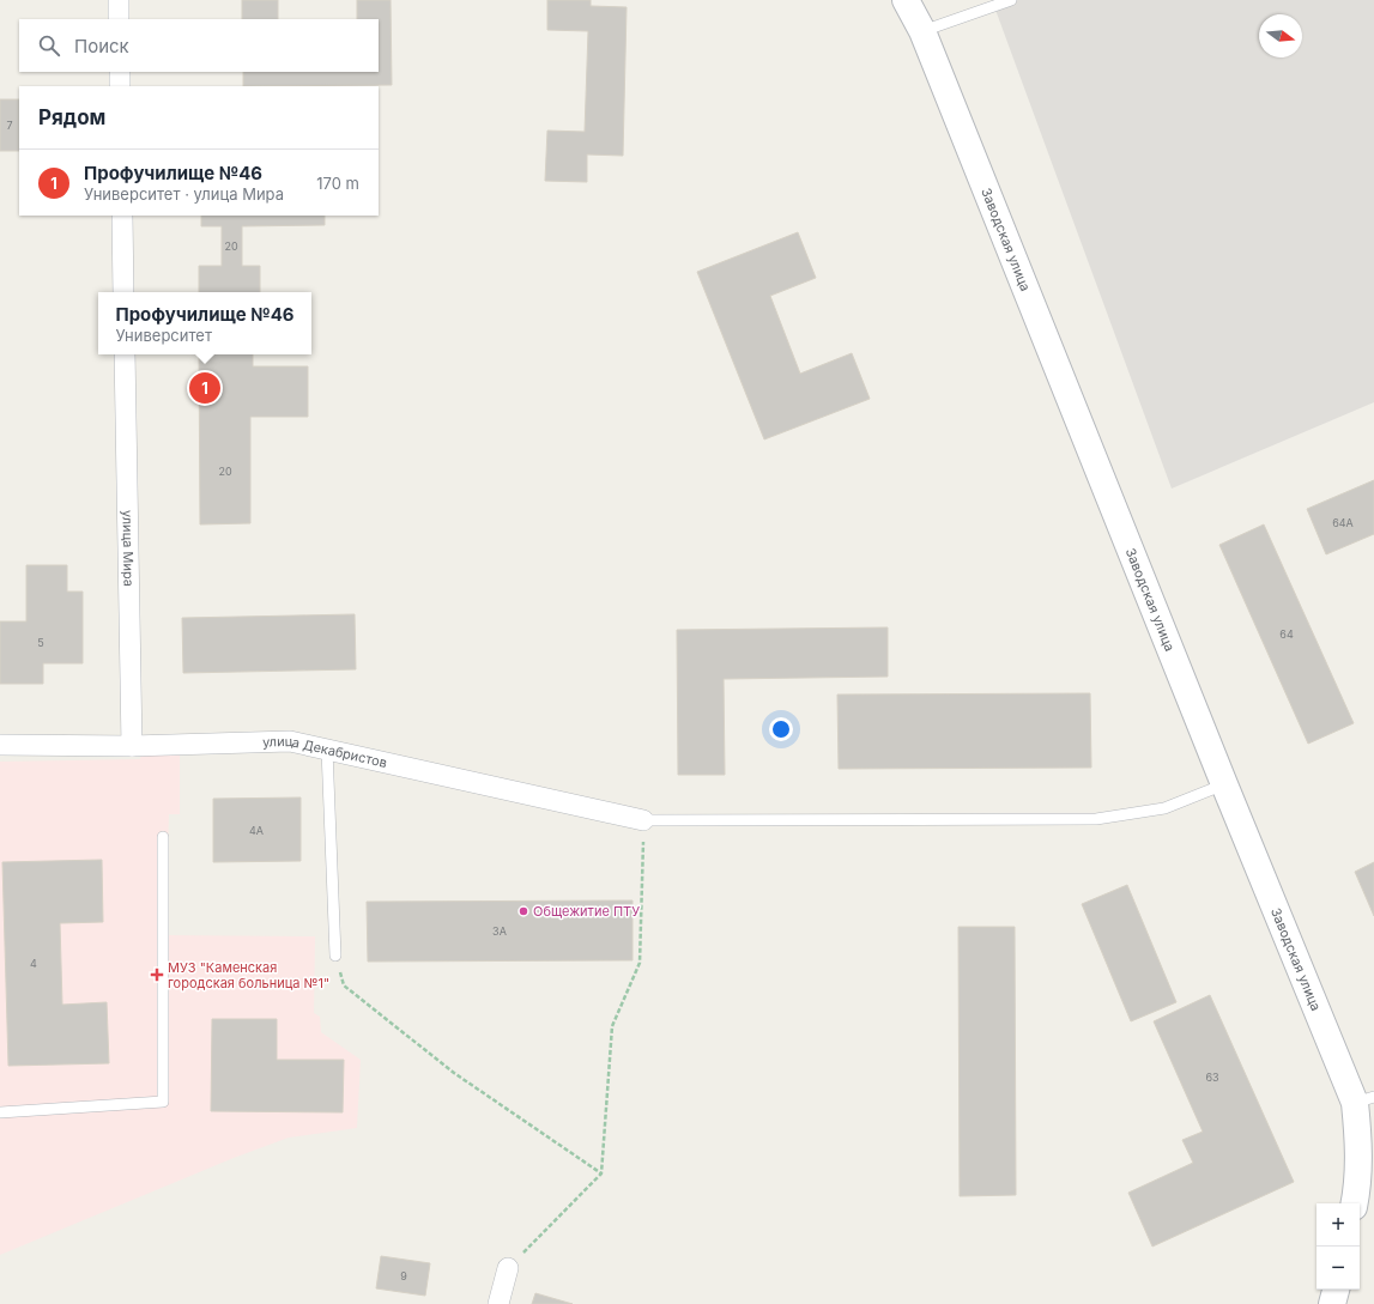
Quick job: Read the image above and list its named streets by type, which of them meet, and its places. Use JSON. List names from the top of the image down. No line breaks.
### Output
{"streets":{"street":["Заводская улица","улица Мира","улица Декабристов"]},"crossings":[["улица Мира","улица Декабристов"]],"places":{"other":["Общежитие ПТУ"],"health":["МУЗ \"Каменская городская больница №1\""]},"house_numbers":["7","20","20","64А","64","5","4А","3А","4","63","9"],"north":"right","page":{"search":"Поиск","heading":"Рядом","list":[{"mark":"1","name":"Профучилище №46","note":"Университет · улица Мира","value":"170 m"}],"popup":["Профучилище №46","Университет"],"pins":"1","map_buttons":["+","−"]}}
